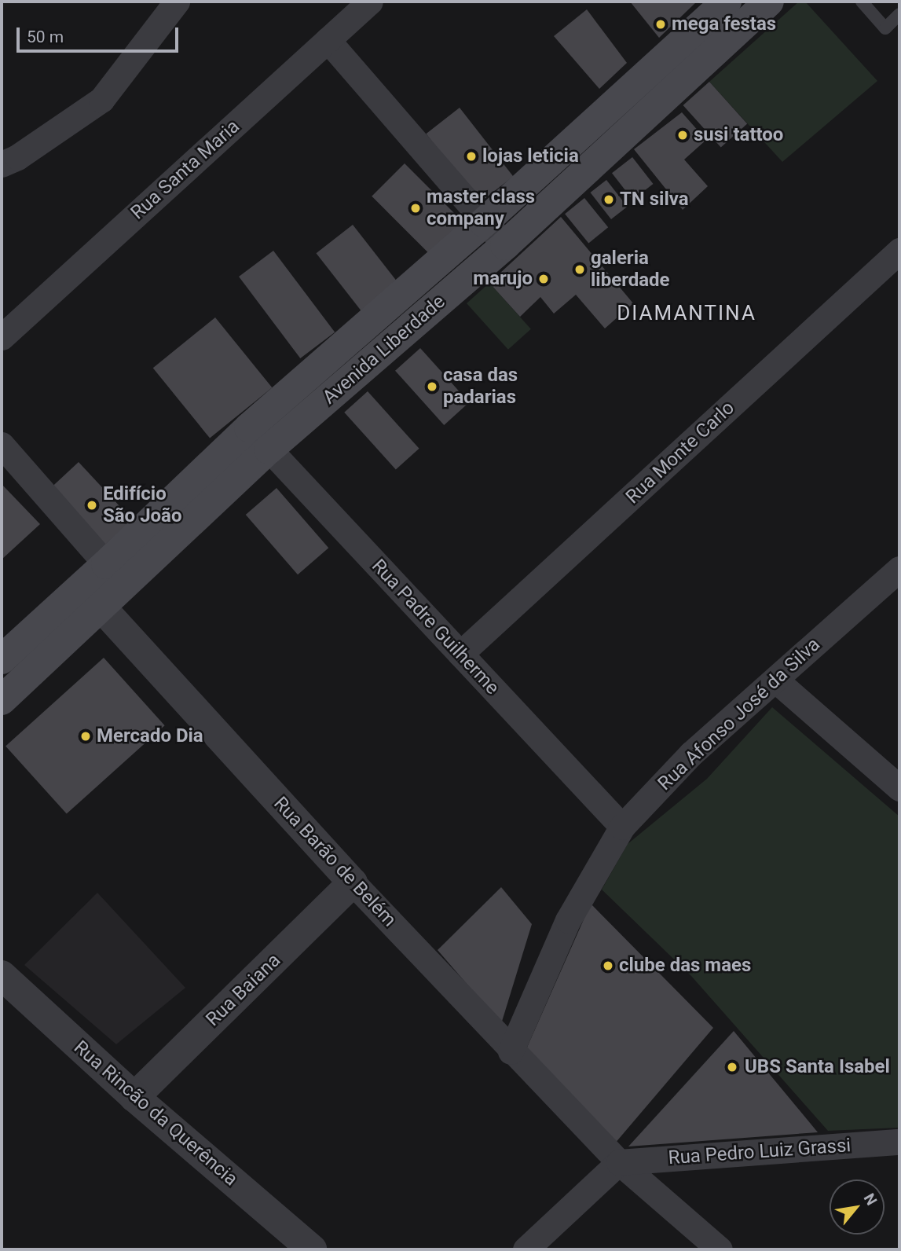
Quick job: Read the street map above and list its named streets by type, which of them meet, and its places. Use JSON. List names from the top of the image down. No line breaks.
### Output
{"streets":{"main road":["Avenida Liberdade"],"street":["Rua Santa Maria","Rua Monte Carlo","Rua Padre Guilherme","Rua Afonso José da Silva","Rua Barão de Belém","Rua Baiana","Rua Rincão da Querência","Rua Pedro Luiz Grassi"]},"crossings":[["Avenida Liberdade","Rua Padre Guilherme"],["Avenida Liberdade","Rua Barão de Belém"],["Rua Monte Carlo","Rua Padre Guilherme"],["Rua Padre Guilherme","Rua Afonso José da Silva"],["Rua Afonso José da Silva","Rua Barão de Belém"],["Rua Barão de Belém","Rua Baiana"],["Rua Barão de Belém","Rua Pedro Luiz Grassi"],["Rua Baiana","Rua Rincão da Querência"]],"districts":["DIAMANTINA"],"places":["mega festas","susi tattoo","lojas leticia","TN silva","master class company","galeria liberdade","marujo","casa das padarias","Edifício São João","Mercado Dia","clube das maes","UBS Santa Isabel"],"scale_bar":"50 m","north":"top right"}
